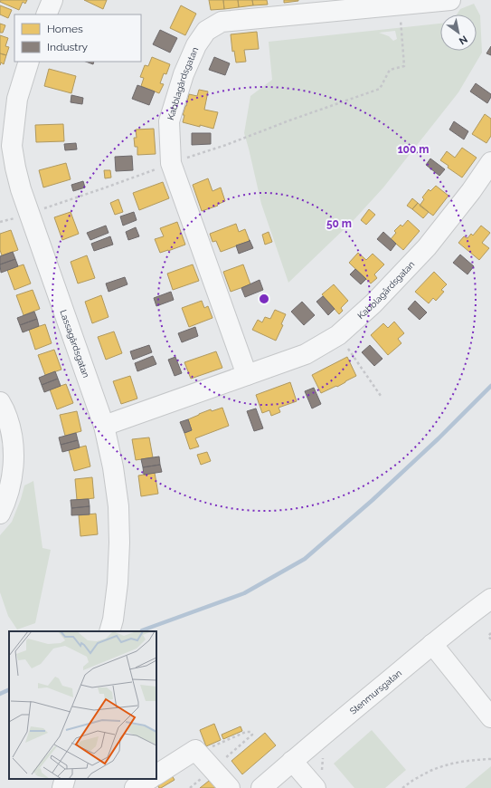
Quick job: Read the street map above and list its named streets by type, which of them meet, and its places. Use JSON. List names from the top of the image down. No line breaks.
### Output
{"streets":{"street":["Kabblagårdsgatan","Lassagårdsgatan","Stenmursgatan"]},"crossings":[["Kabblagårdsgatan","Lassagårdsgatan"]],"legend":["Homes","Industry"],"north":"bottom right","rings":["100 m","50 m"]}
